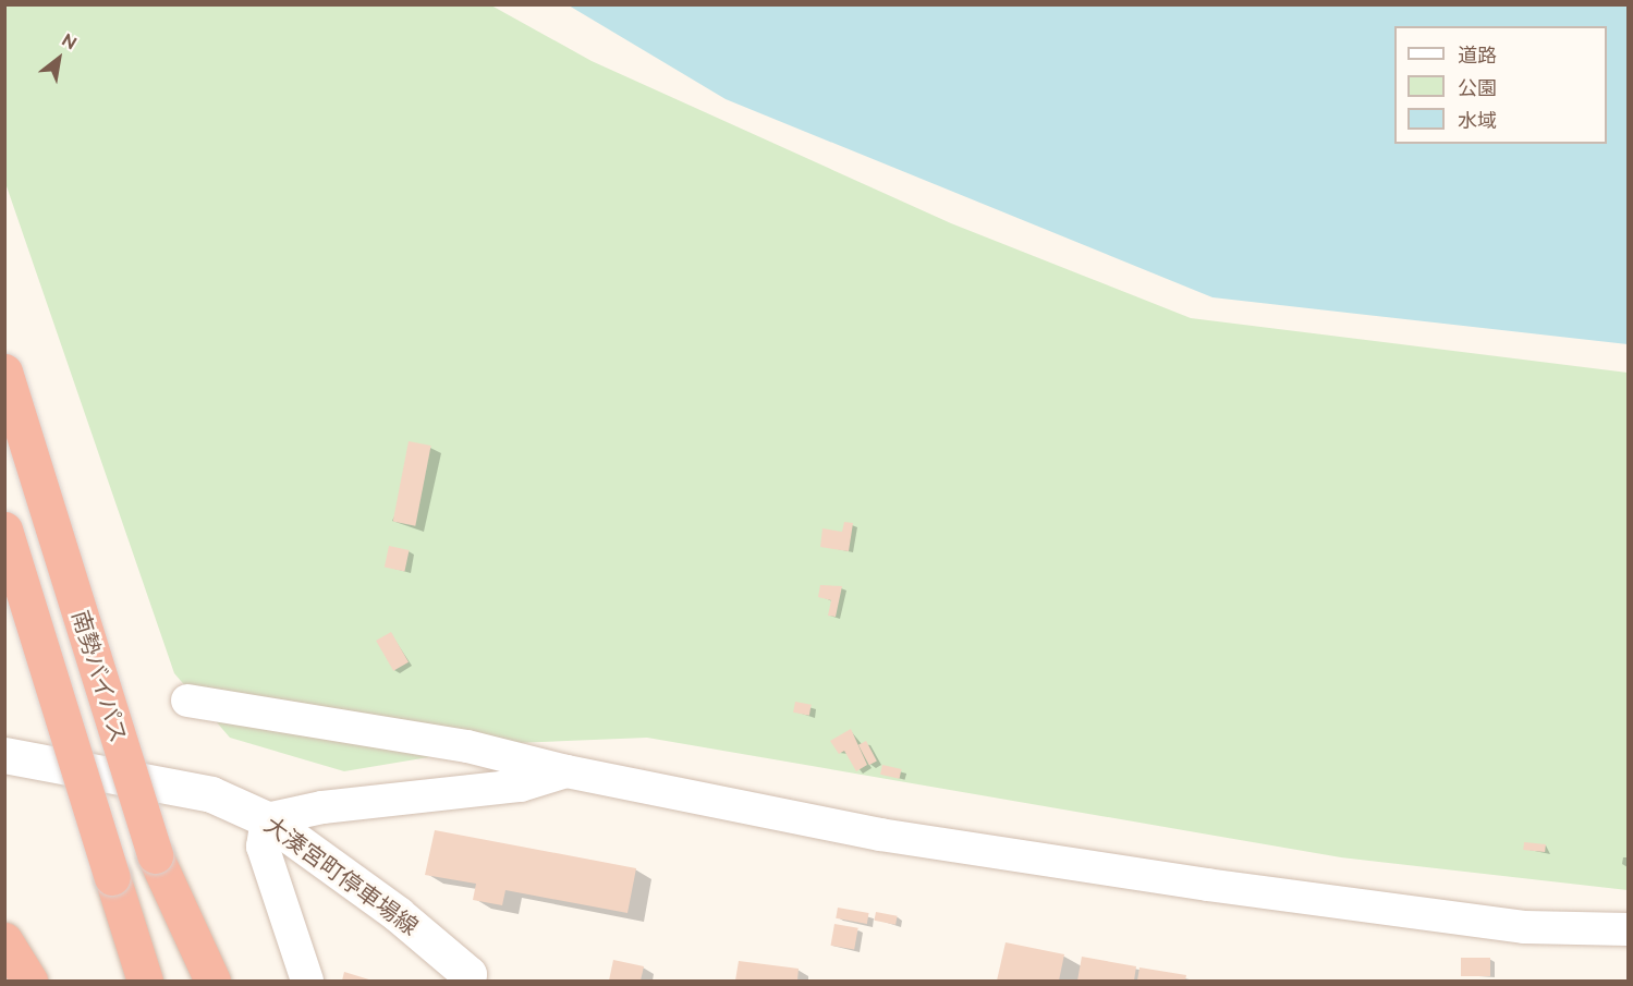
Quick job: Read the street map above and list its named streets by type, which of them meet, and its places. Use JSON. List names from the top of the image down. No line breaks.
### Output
{"streets":{"highway":["南勢バイパス"],"main road":["大湊宮町停車場線"]},"legend":["道路","公園","水域"],"north":"top right"}
